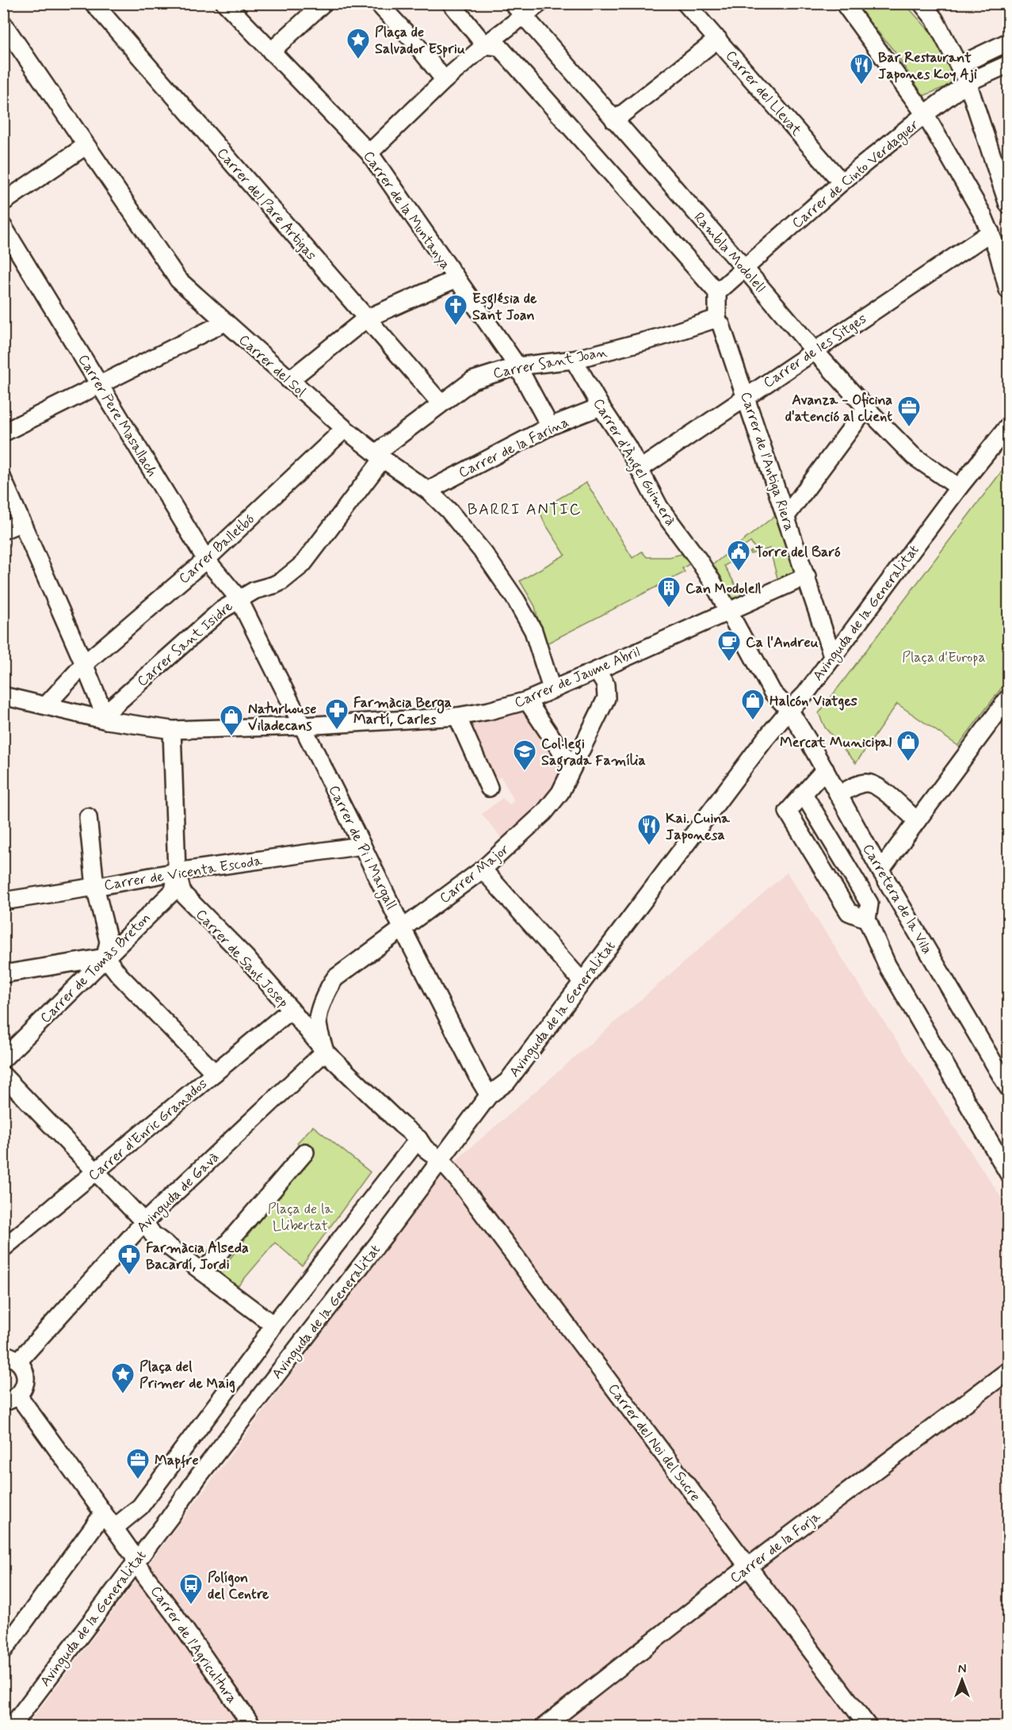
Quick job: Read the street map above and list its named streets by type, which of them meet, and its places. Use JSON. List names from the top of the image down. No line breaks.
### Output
{"streets":{"street":["Carrer del Llevat","Carrer de Cinto Verdaguer","Carrer del Pare Artigas","Carrer de la Muntanya","Rambla Modolell","Carrer de les Sitges","Carrer Sant Joan","Carrer del Sol","Carrer Pere Masallach","Carrer de la Farina","Carrer de l'Antiga Riera","Carrer d'Àngel Guimerà","Carrer Balletbó","Avinguda de la Generalitat","Carrer Sant Isidre","Carrer de Jaume Abril","Carrer de Pi i Margall","Carrer de Vicenta Escoda","Carrer Major","Carretera de la Vila","Carrer de Sant Josep","Carrer de Tomàs Breton","Carrer d'Enric Granados","Avinguda de Gavà","Carrer del Noi del Sucre","Carrer de la Forja","Carrer de l'Agricultura"]},"crossings":[["Carrer del Llevat","Carrer de Cinto Verdaguer"],["Carrer de Cinto Verdaguer","Rambla Modolell"],["Carrer del Pare Artigas","Carrer Sant Joan"],["Carrer de la Muntanya","Carrer Sant Joan"],["Carrer de la Muntanya","Carrer de la Farina"],["Rambla Modolell","Carrer de les Sitges"],["Rambla Modolell","Avinguda de la Generalitat"],["Carrer de les Sitges","Carrer de l'Antiga Riera"],["Carrer de les Sitges","Carrer d'Àngel Guimerà"],["Carrer Sant Joan","Carrer del Sol"],["Carrer Sant Joan","Carrer de l'Antiga Riera"],["Carrer Sant Joan","Carrer d'Àngel Guimerà"],["Carrer Sant Joan","Carrer Sant Isidre"],["Carrer del Sol","Carrer de la Farina"],["Carrer del Sol","Carrer Balletbó"],["Carrer del Sol","Carrer Sant Isidre"],["Carrer del Sol","Carrer de Jaume Abril"],["Carrer Pere Masallach","Carrer Balletbó"],["Carrer Pere Masallach","Carrer Sant Isidre"],["Carrer Pere Masallach","Carrer de Pi i Margall"],["Carrer de la Farina","Carrer d'Àngel Guimerà"],["Carrer de l'Antiga Riera","Avinguda de la Generalitat"],["Carrer de l'Antiga Riera","Carrer de Jaume Abril"],["Carrer d'Àngel Guimerà","Avinguda de la Generalitat"],["Carrer d'Àngel Guimerà","Carrer de Jaume Abril"],["Carrer d'Àngel Guimerà","Carretera de la Vila"],["Carrer Balletbó","Carrer de Jaume Abril"],["Avinguda de la Generalitat","Carrer de Pi i Margall"],["Avinguda de la Generalitat","Carretera de la Vila"],["Avinguda de la Generalitat","Carrer del Noi del Sucre"],["Avinguda de la Generalitat","Carrer de l'Agricultura"],["Carrer Sant Isidre","Carrer de Jaume Abril"],["Carrer Sant Isidre","Carrer de Pi i Margall"],["Carrer de Jaume Abril","Carrer de Pi i Margall"],["Carrer de Jaume Abril","Carrer Major"],["Carrer de Jaume Abril","Carrer de Sant Josep"],["Carrer de Pi i Margall","Carrer de Vicenta Escoda"],["Carrer de Pi i Margall","Carrer Major"],["Carrer de Vicenta Escoda","Carrer de Sant Josep"],["Carrer de Vicenta Escoda","Carrer de Tomàs Breton"],["Carrer Major","Carrer de Sant Josep"],["Carrer Major","Avinguda de Gavà"],["Carrer de Sant Josep","Carrer de Tomàs Breton"],["Carrer de Sant Josep","Carrer d'Enric Granados"],["Carrer de Sant Josep","Avinguda de Gavà"],["Carrer de Sant Josep","Carrer del Noi del Sucre"],["Carrer del Noi del Sucre","Carrer de la Forja"]],"districts":["BARRI ANTIC"],"parks":["Plaça d'Europa","Plaça de la Llibertat"],"places":{"place":["Plaça de Salvador Espriu","Plaça del Primer de Maig"],"restaurant":["Bar Restaurant Japones Koy Aji","Kai. Cuina Japonesa"],"church":["Església de Sant Joan"],"office":["Avanza - Oficina d'atenció al client","Mapfre"],"public building":["Torre del Baró"],"building":["Can Modolell"],"cafe":["Ca l'Andreu"],"shop":["Halcón Viatges","Naturhouse Viladecans","Mercat Municipal"],"pharmacy":["Farmàcia Berga Martí, Carles","Farmàcia Alseda Bacardí, Jordi"],"school or university":["Col·legi Sagrada Família"],"bus stop":["Polígon del Centre"]},"north":"top"}
